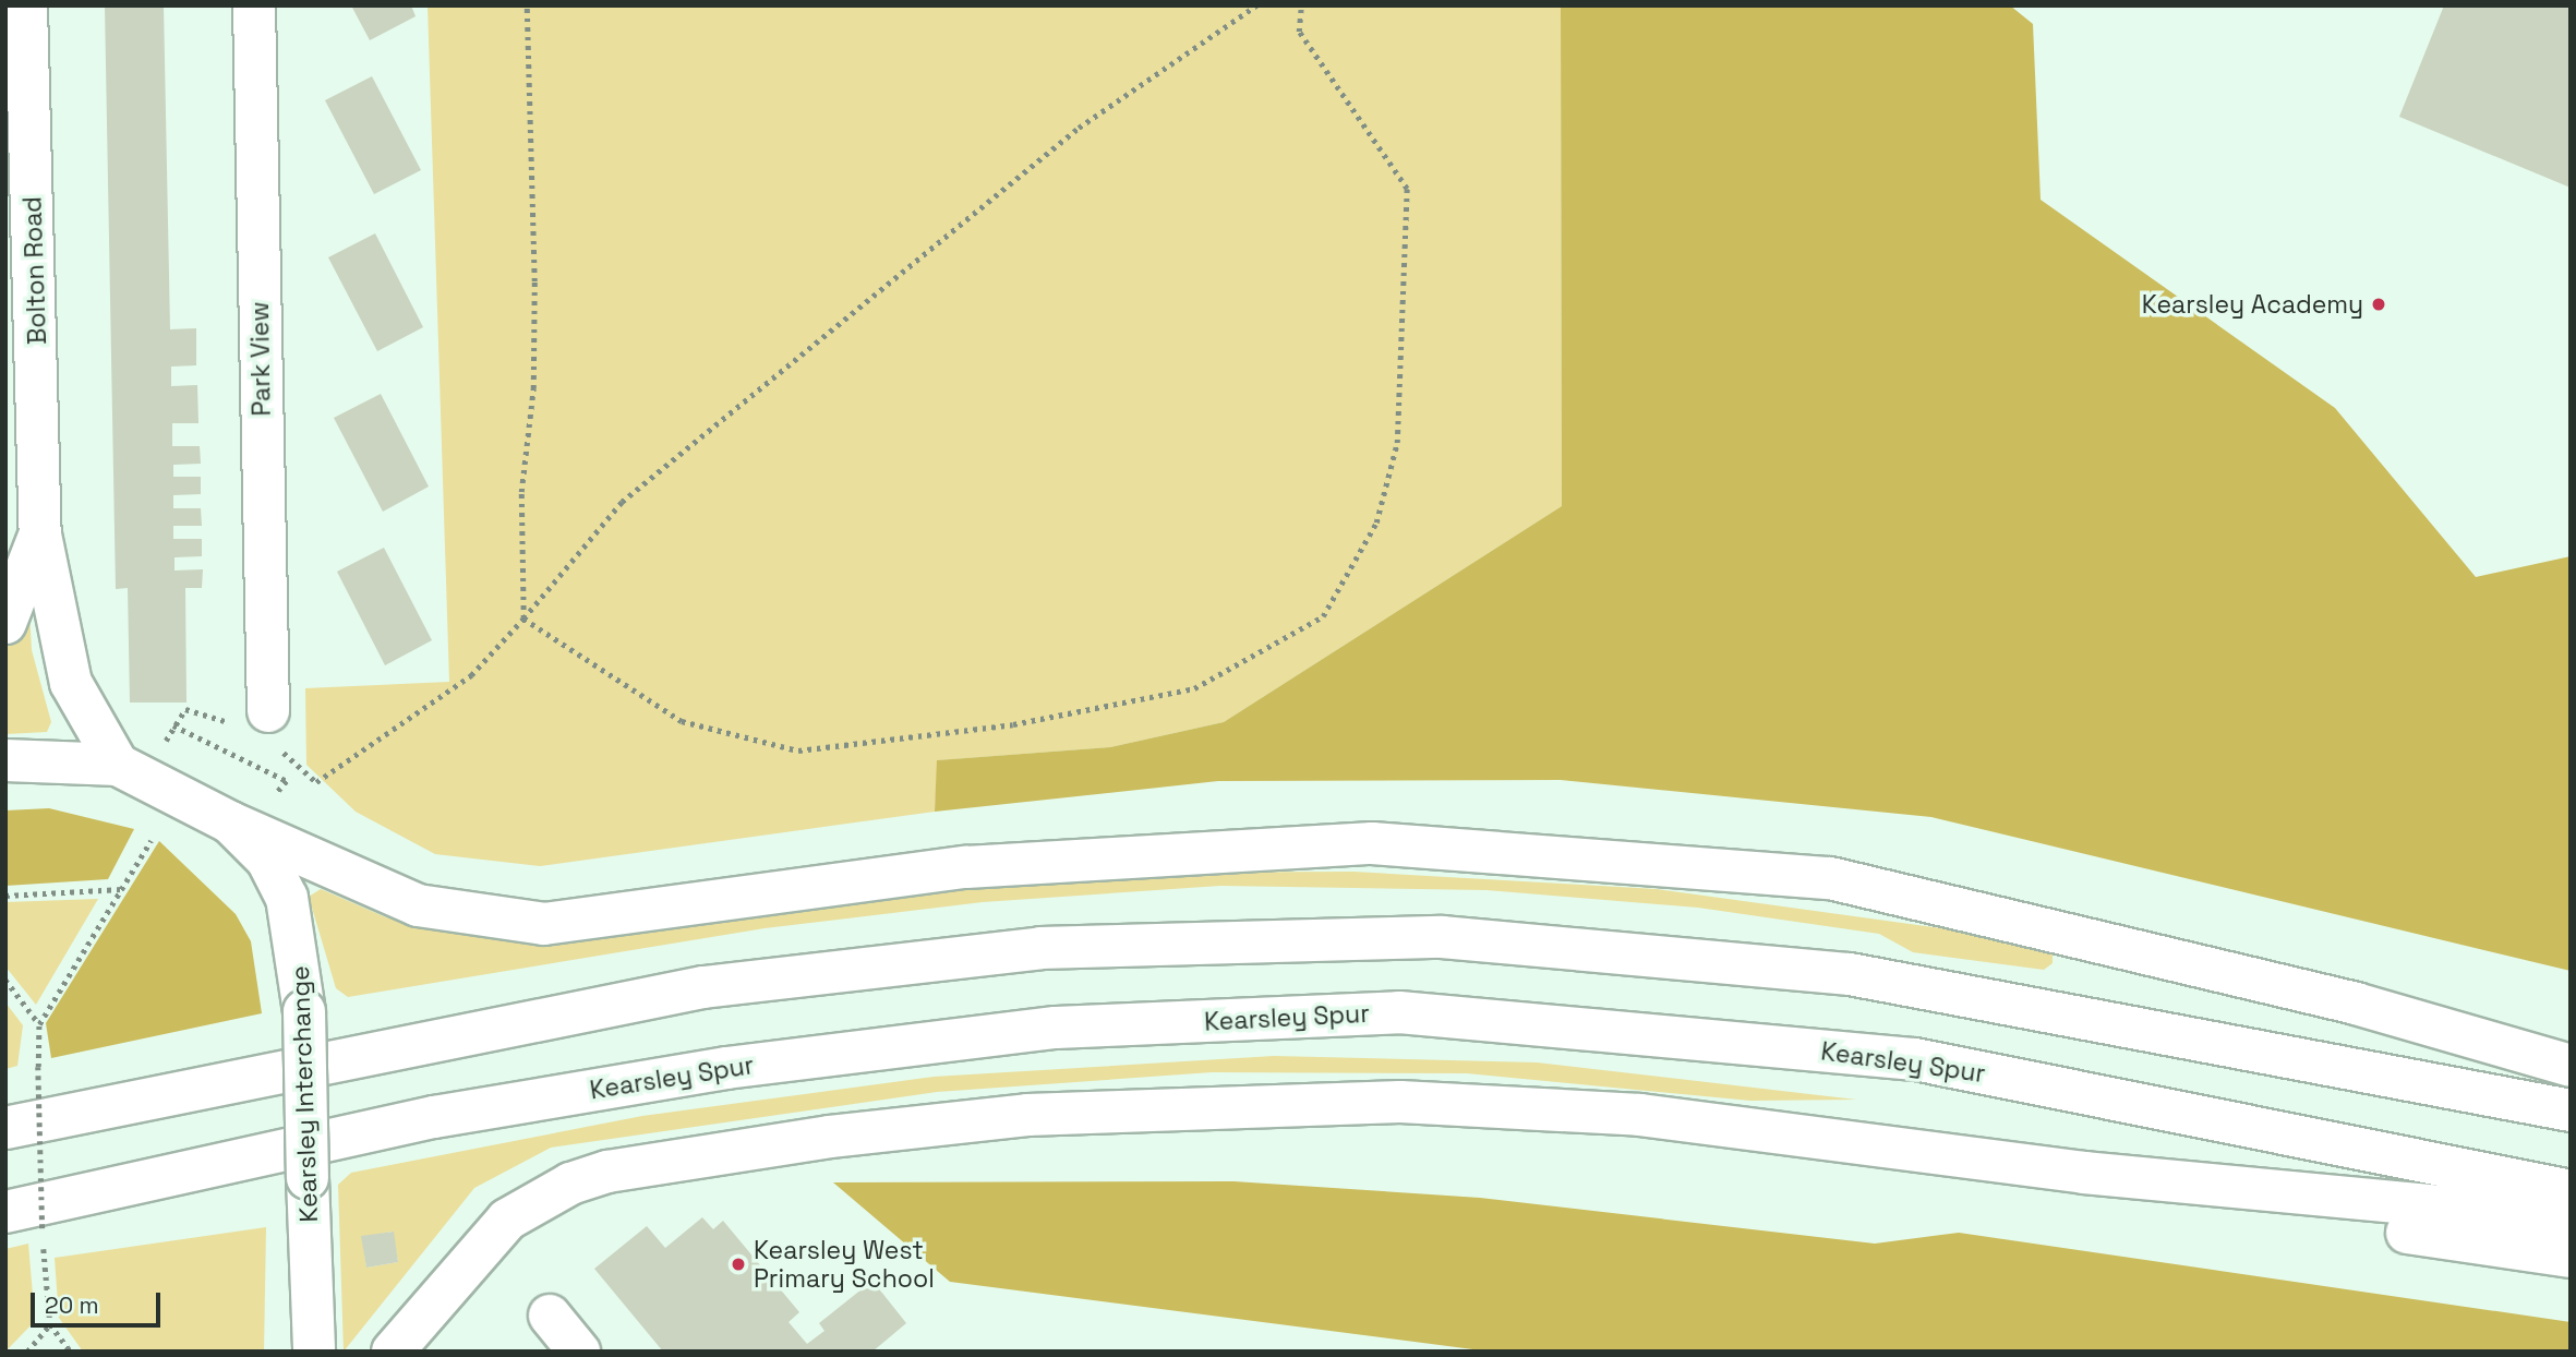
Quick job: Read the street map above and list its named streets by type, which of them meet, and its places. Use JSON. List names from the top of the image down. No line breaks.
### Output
{"streets":{"main road":["Bolton Road","Park View","Kearsley Spur","Kearsley Interchange"]},"crossings":[["Bolton Road","Kearsley Interchange"]],"places":["Kearsley Academy","Kearsley West Primary School"],"scale_bar":"20 m"}
